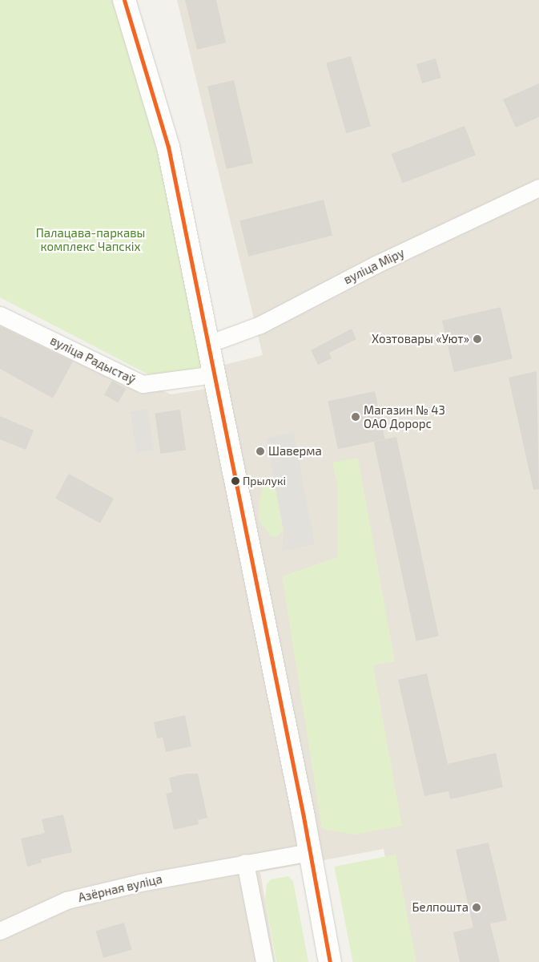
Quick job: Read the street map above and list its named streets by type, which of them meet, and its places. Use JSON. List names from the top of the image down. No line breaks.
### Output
{"streets":{"street":["вуліца Міру","вуліца Радыстаў","Азёрная вуліца"]},"parks":["Палацава-паркавы комплекс Чапскіх"],"places":["Хозтовары «Уют»","Магазин № 43 ОАО Дорорс","Шаверма","Прылукі","Белпошта"]}
